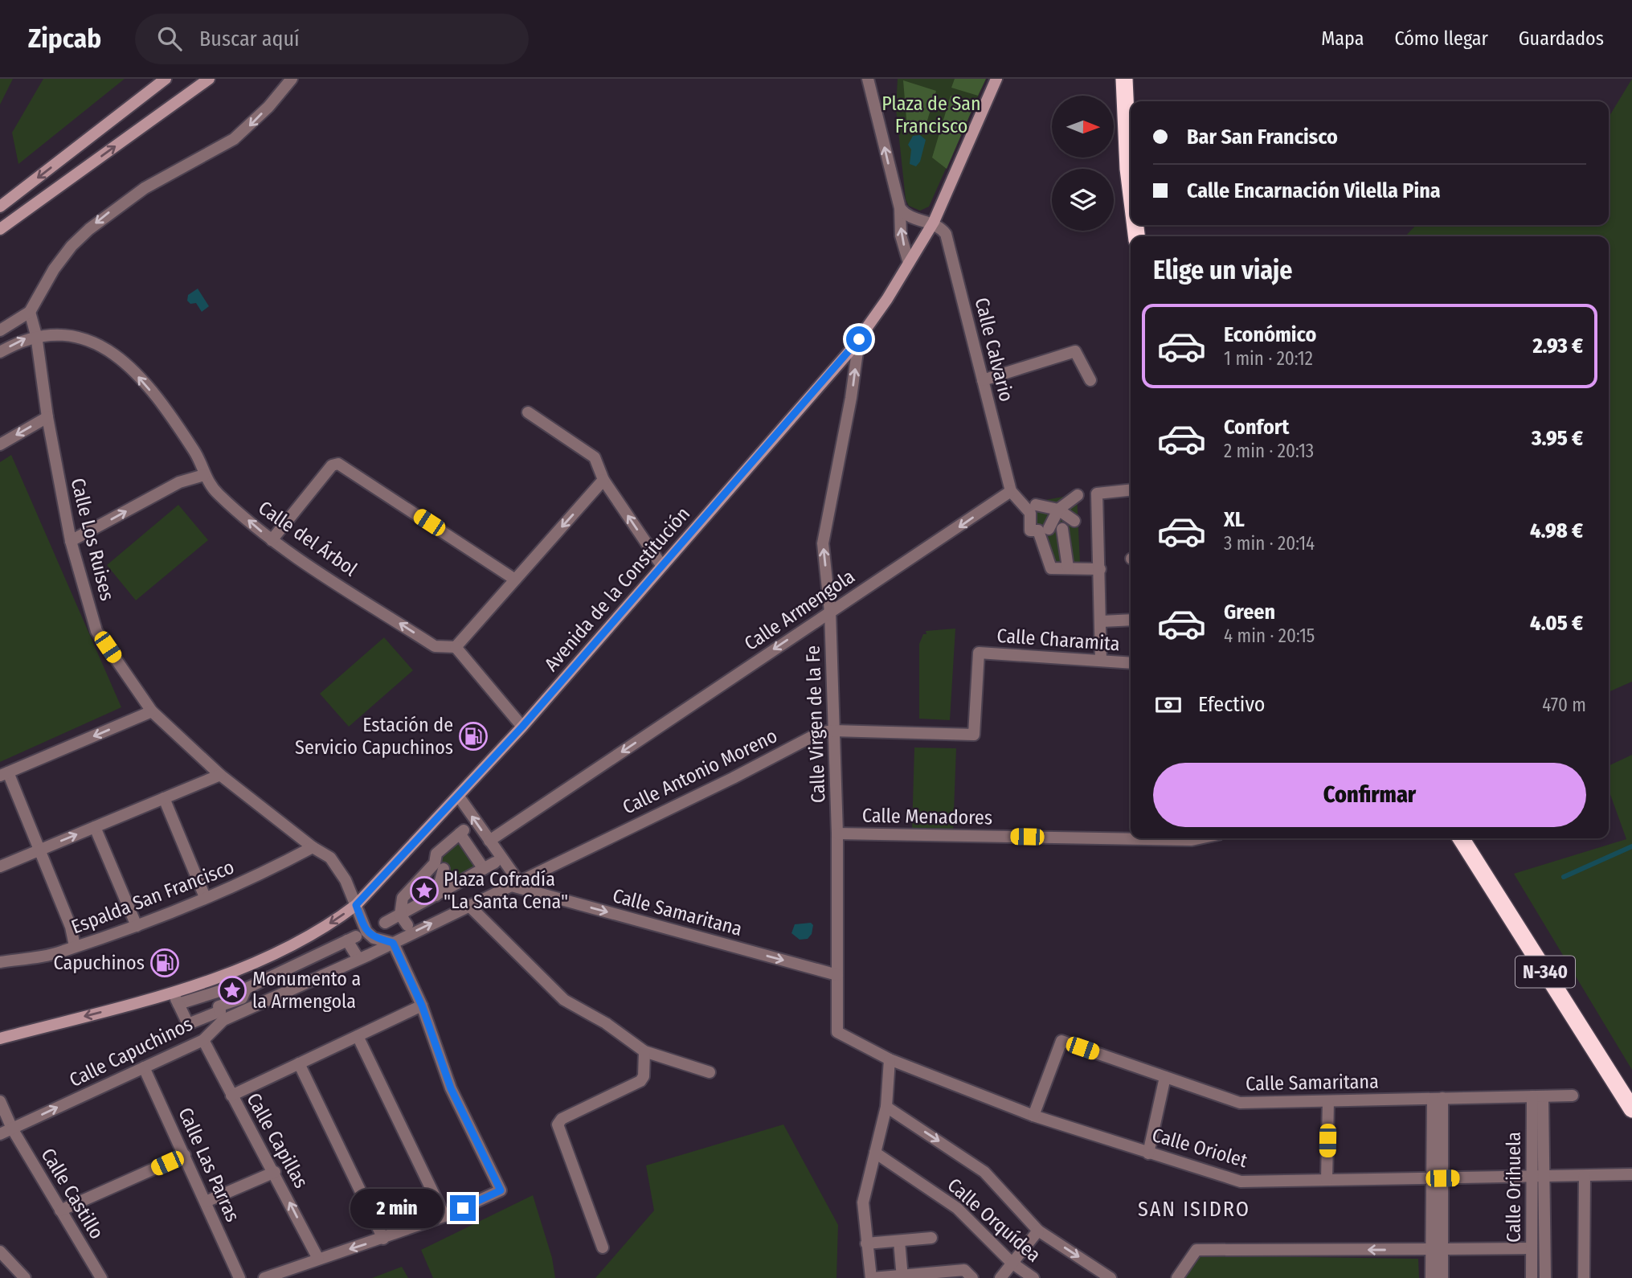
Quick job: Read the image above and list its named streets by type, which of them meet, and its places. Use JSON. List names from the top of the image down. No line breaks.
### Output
{"streets":{"highway":["N-340"],"street":["Calle Calvario","Calle del Árbol","Calle Los Ruises","Avenida de la Constitución","Calle Armengola","Calle Charamita","Calle Virgen de la Fe","Calle Antonio Moreno","Calle Menadores","Espalda San Francisco","Calle Samaritana","Calle Capuchinos","Calle Capillas","Calle Oriolet","Calle Las Parras","Calle Orihuela","Calle Castillo","Calle Orquídea"]},"crossings":[["Calle Calvario","Avenida de la Constitución"],["Calle Calvario","Calle Armengola"],["Calle del Árbol","Calle Los Ruises"],["Calle Los Ruises","Avenida de la Constitución"],["Calle Los Ruises","Espalda San Francisco"],["Calle Los Ruises","Calle Capuchinos"],["Avenida de la Constitución","Calle Virgen de la Fe"],["Calle Armengola","Calle Virgen de la Fe"],["Calle Charamita","Calle Antonio Moreno"],["Calle Virgen de la Fe","Calle Antonio Moreno"],["Calle Virgen de la Fe","Calle Menadores"],["Calle Virgen de la Fe","Calle Samaritana"],["Calle Virgen de la Fe","Calle Oriolet"],["Calle Antonio Moreno","Calle Samaritana"],["Calle Antonio Moreno","Calle Capuchinos"],["Calle Samaritana","Calle Capuchinos"],["Calle Samaritana","Calle Oriolet"],["Calle Samaritana","Calle Orihuela"],["Calle Capuchinos","Calle Capillas"],["Calle Capuchinos","Calle Las Parras"],["Calle Capuchinos","Calle Castillo"],["Calle Oriolet","Calle Orihuela"]],"one_way":["Calle del Árbol","Calle Armengola","Calle Virgen de la Fe"],"districts":["SAN ISIDRO"],"parks":["Plaza de San Francisco"],"places":{"fuel station":["Estación de Servicio Capuchinos","Capuchinos"],"place":["Plaza Cofradía \"La Santa Cena\"","Monumento a la Armengola"]},"north":"right","page":{"header":"Zipcab","search":"Buscar aquí","nav":["Mapa","Cómo llegar","Guardados"],"banner":["Bar San Francisco","Calle Encarnación Vilella Pina"],"heading":"Elige un viaje","list":[{"name":"Económico","note":"1 min · 20:12","value":"2.93 €"},{"name":"Confort","note":"2 min · 20:13","value":"3.95 €"},{"name":"XL","note":"3 min · 20:14","value":"4.98 €"},{"name":"Green","note":"4 min · 20:15","value":"4.05 €"}],"pay":["Efectivo","470 m"],"buttons":"Confirmar","bubble":"2 min"}}
